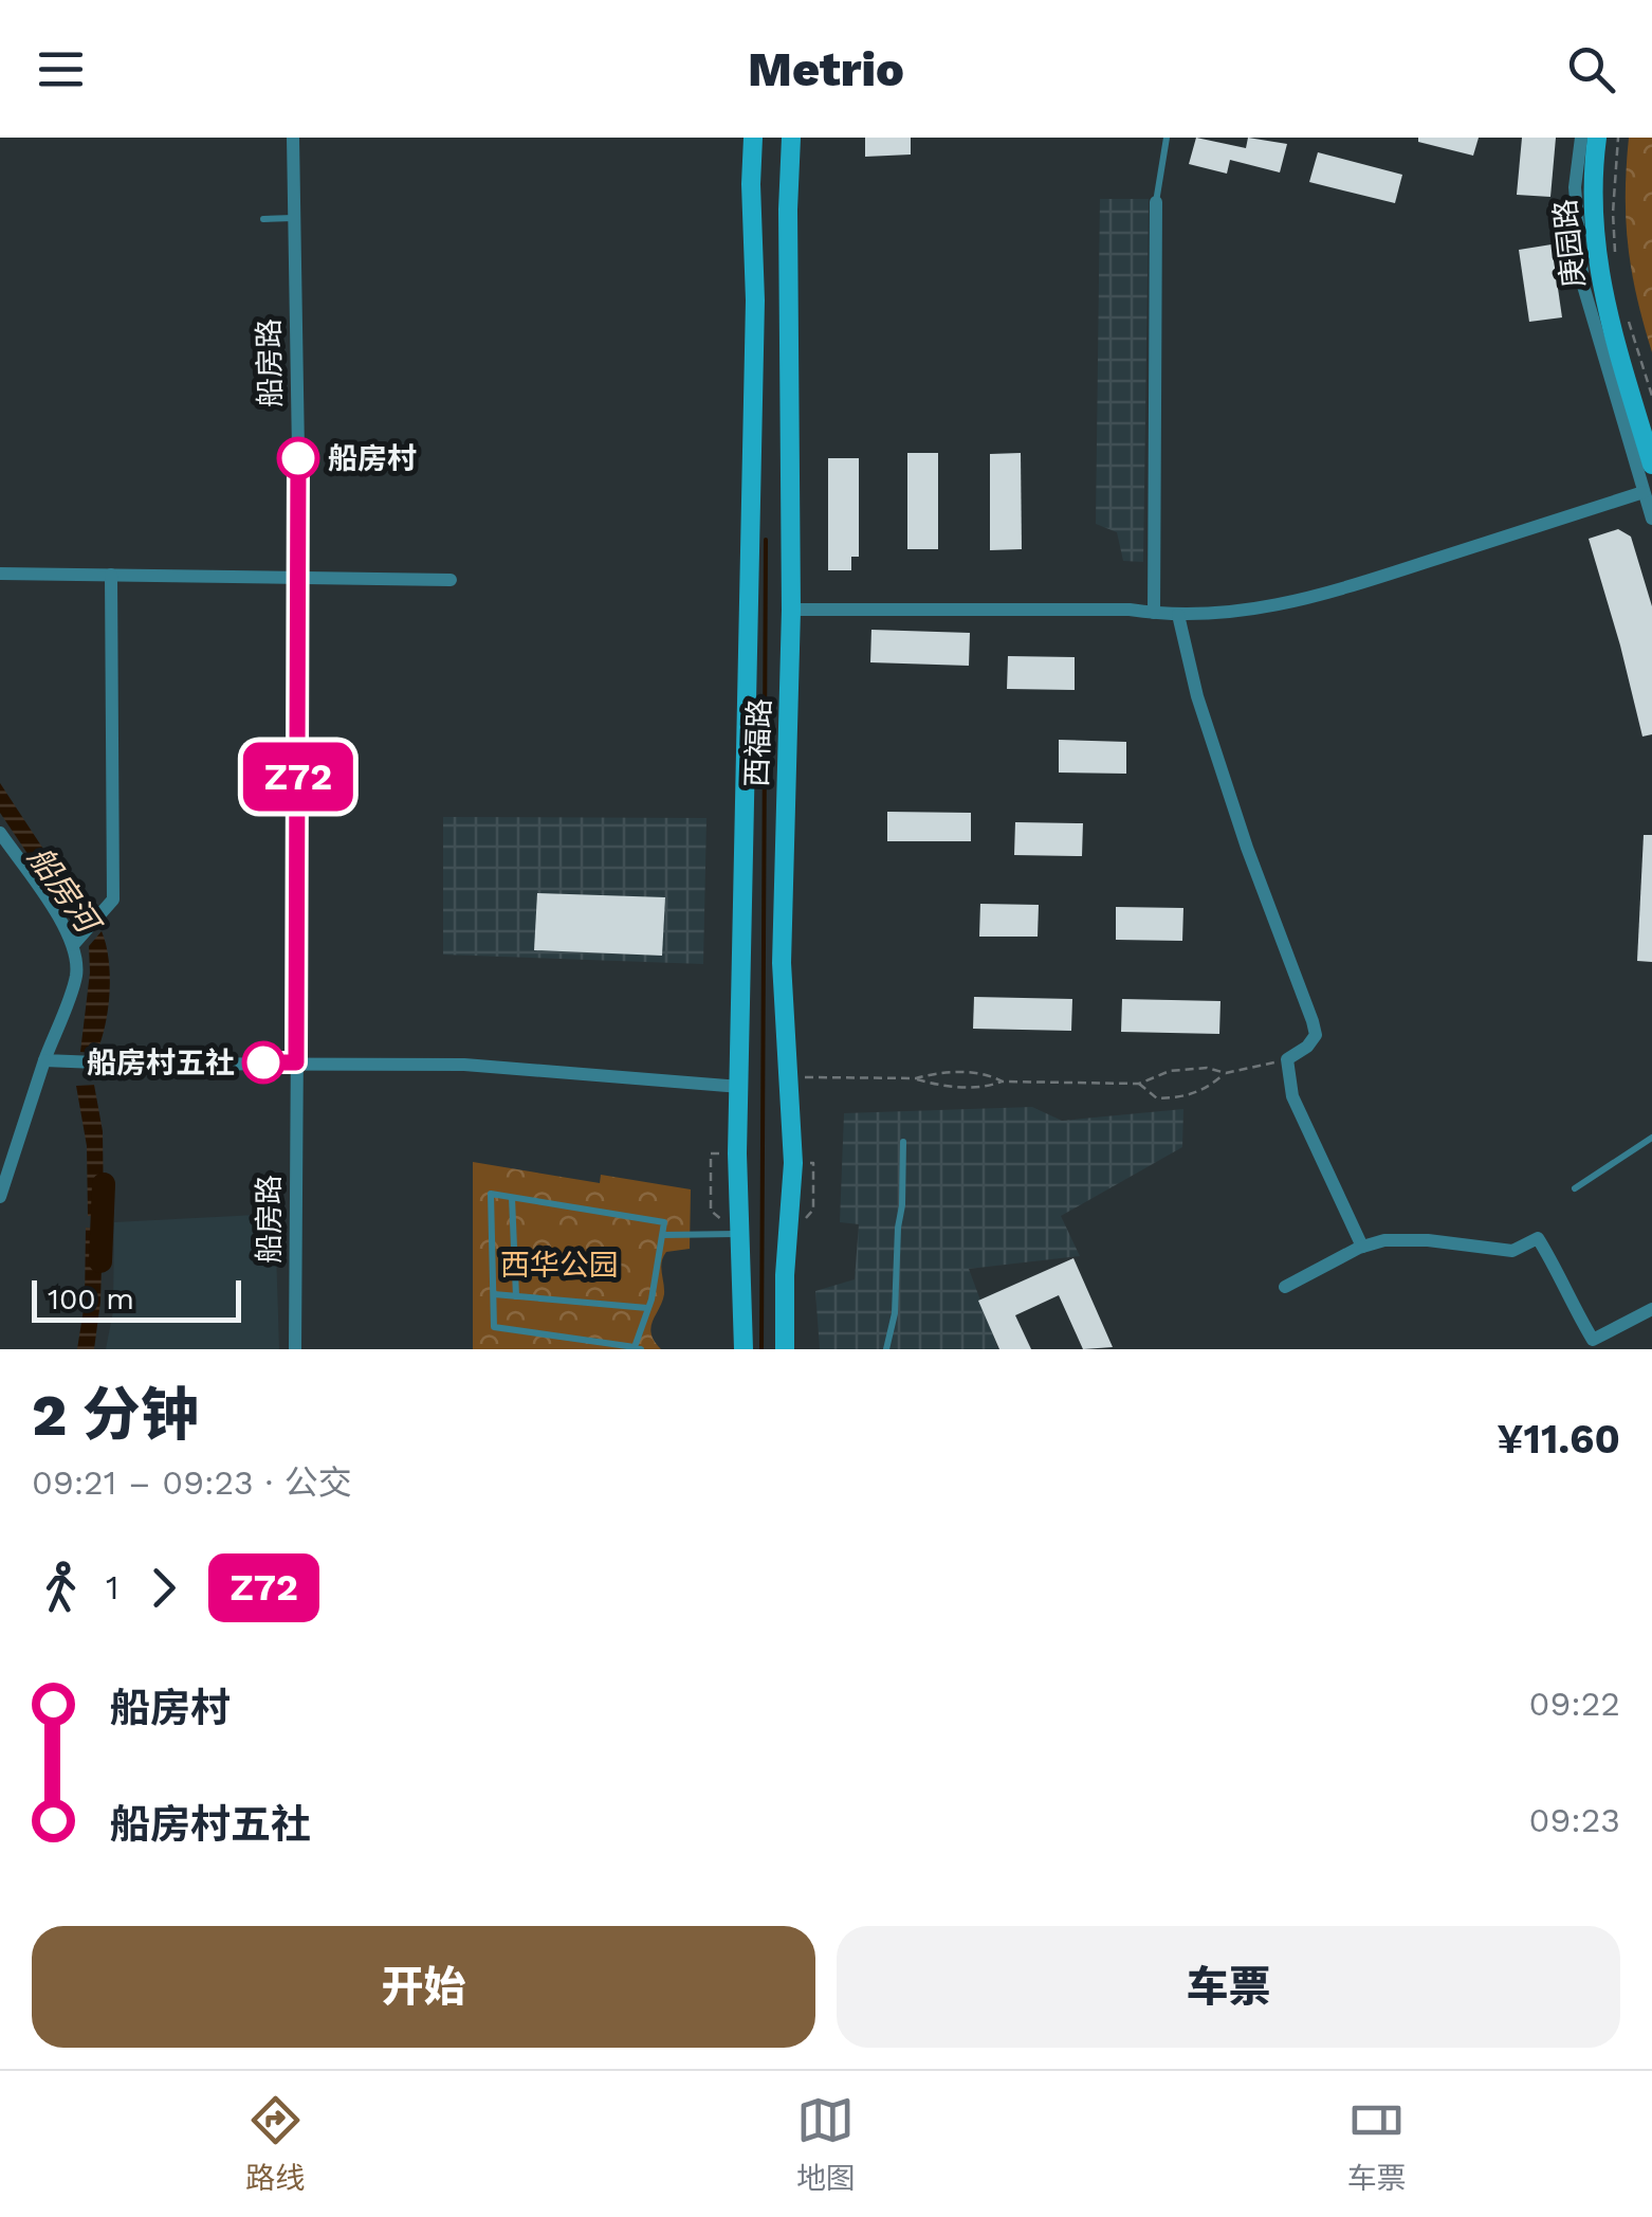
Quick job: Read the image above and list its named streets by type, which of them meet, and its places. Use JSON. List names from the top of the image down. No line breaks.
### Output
{"streets":{"main road":["庚园路","西福路"],"street":["船房路"]},"water":["船房河"],"parks":["西华公园"],"places":["船房村","船房村五社"],"lines":["bus line Z72"],"scale_bar":"100 m","page":{"header":"Metrio","on_map":"Z72","scale":"100 m","heading":["2 分钟","09:21 – 09:23 · 公交","¥11.60"],"legs":["1","Z72"],"list":[{"name":"船房村","value":"09:22"},{"name":"船房村五社","value":"09:23"}],"buttons":["开始","车票"],"tabs":["路线","地图","车票"]}}
